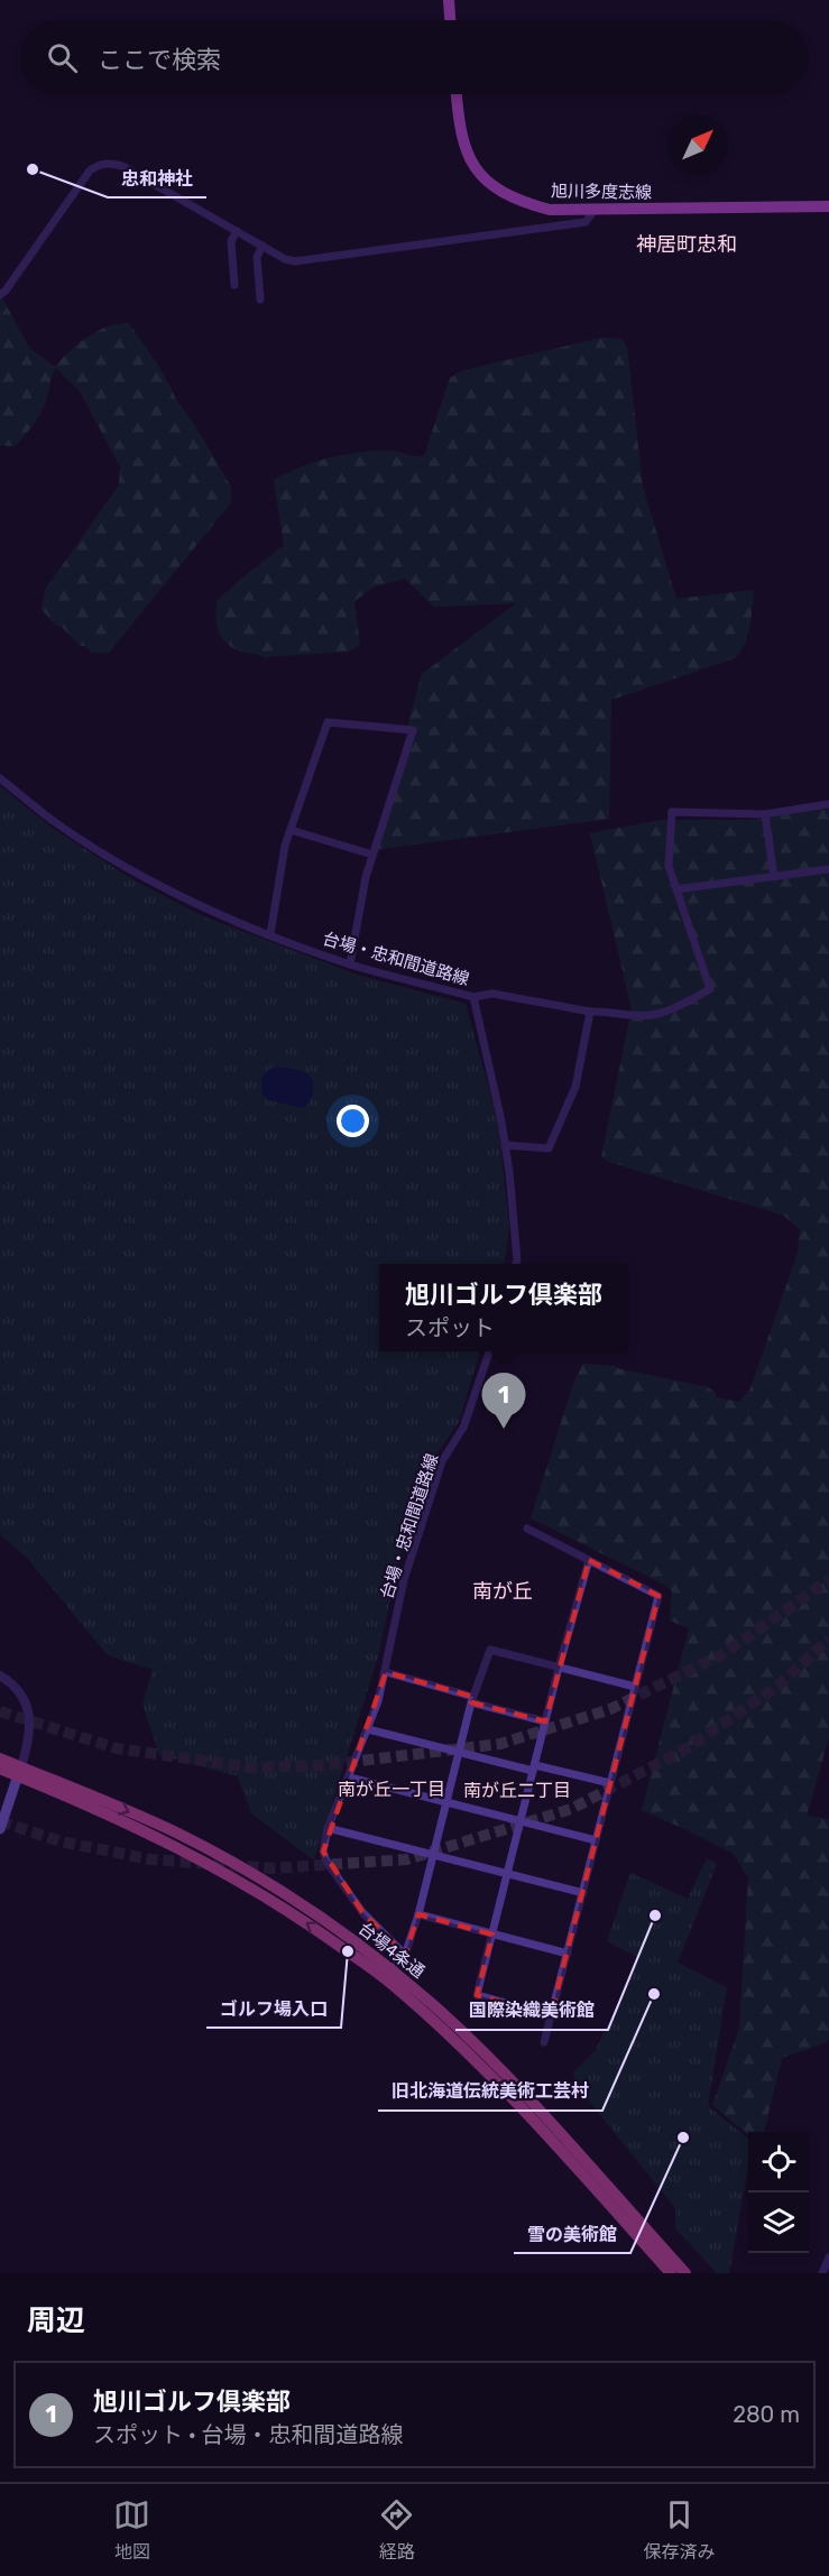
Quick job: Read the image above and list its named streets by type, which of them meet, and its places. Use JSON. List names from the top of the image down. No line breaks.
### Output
{"streets":{"highway":["台場4条通"],"main road":["旭川多度志線"],"street":["台場・忠和間道路線"]},"districts":["神居町忠和","南が丘","南が丘一丁目","南が丘二丁目"],"places":["忠和神社","国際染織美術館","ゴルフ場入口","旧北海道伝統美術工芸村","雪の美術館"],"north":"top right","page":{"search":"ここで検索","popup":["旭川ゴルフ倶楽部","スポット"],"pins":"1","heading":"周辺","list":[{"mark":"1","name":"旭川ゴルフ倶楽部","note":"スポット · 台場・忠和間道路線","value":"280 m"}],"nav":["地図","経路","保存済み"]}}
